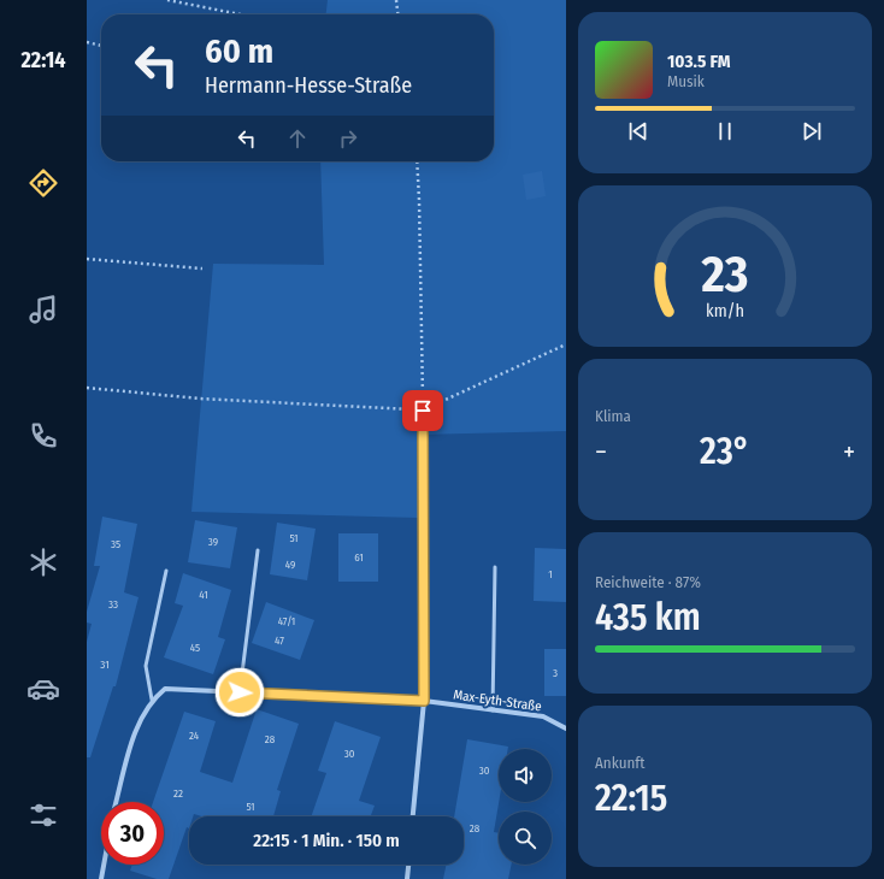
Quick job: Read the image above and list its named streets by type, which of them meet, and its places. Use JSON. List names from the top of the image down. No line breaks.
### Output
{"streets":{"street":["Max-Eyth-Straße"]},"house_numbers":["51","39","35","61","49","1","41","33","47/1","47","45","31","3","24","28","30","30","22","51","28"],"page":{"tabs":"22:14","turn":["60 m","Hermann-Hesse-Straße"],"song":["103.5 FM","Musik"],"tile":["Klima",["Reichweite · 87%","435 km"],["Ankunft","22:15"]],"heat":["−","23°","+"],"limit":"30","trip":"22:15 · 1 Min. · 150 m","gauge":["23","km/h"]}}
